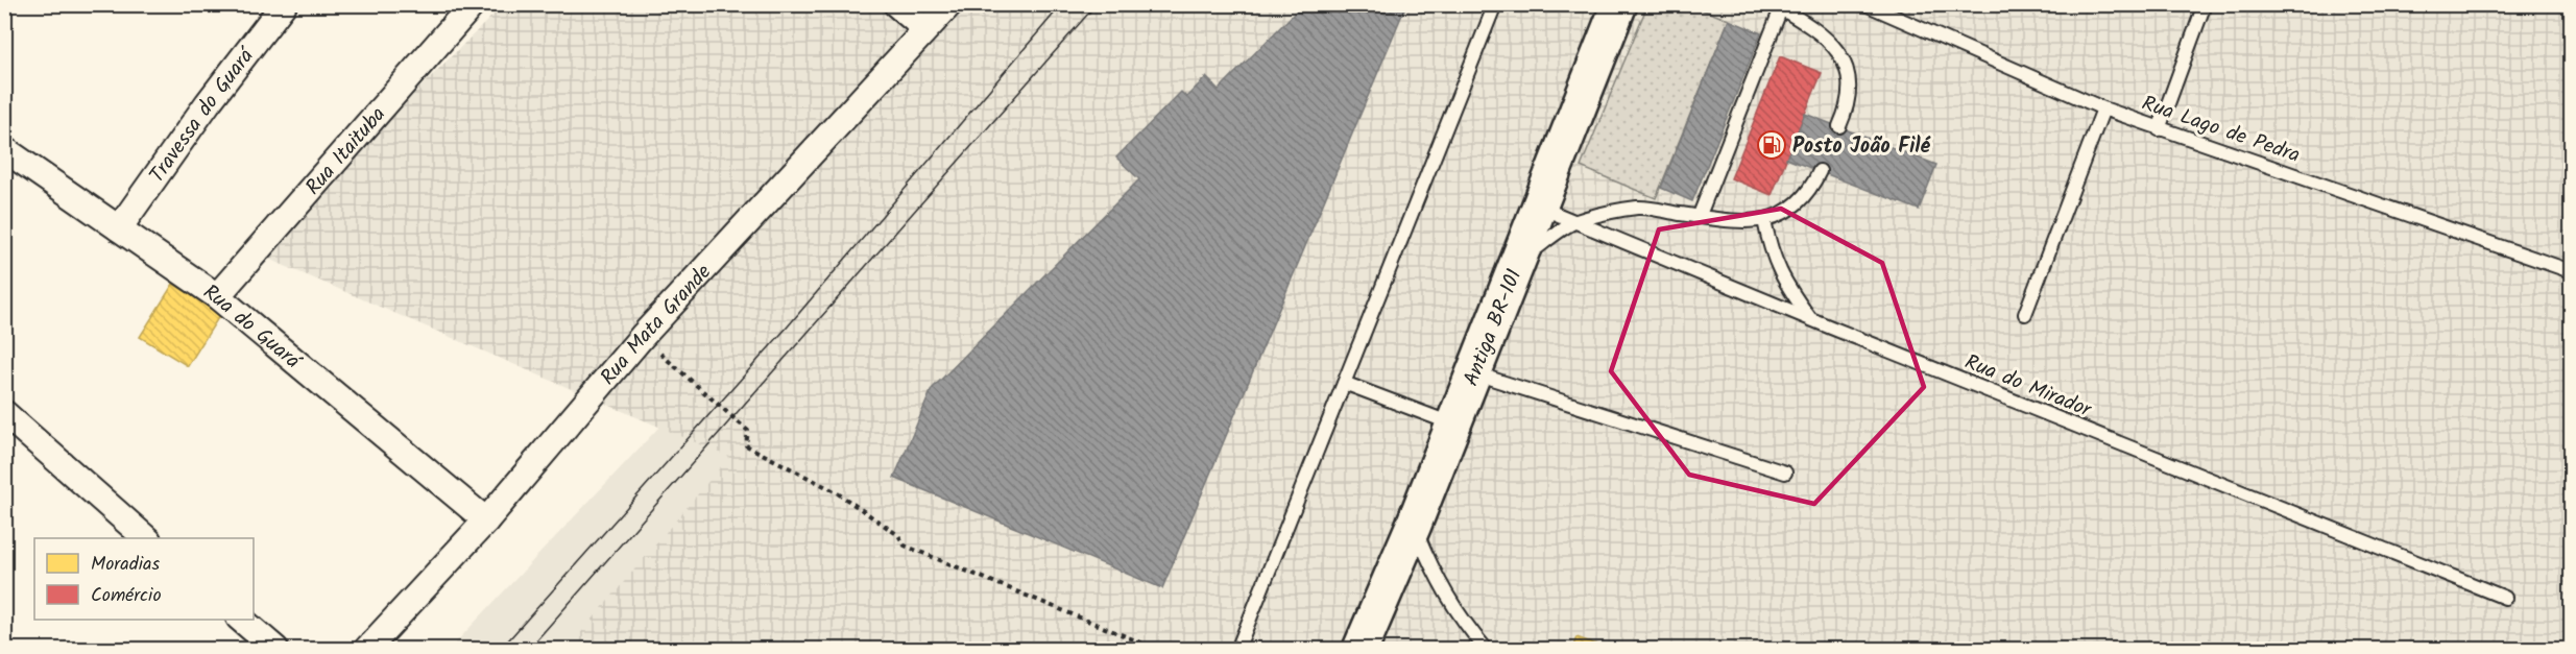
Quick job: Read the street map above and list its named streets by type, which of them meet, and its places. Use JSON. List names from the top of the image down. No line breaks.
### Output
{"streets":{"main road":["Antiga BR-101"],"street":["Travessa do Guará","Rua Itaituba","Rua Mata Grande","Rua do Guará"],"lane":["Rua Lago de Pedra","Rua do Mirador"]},"crossings":[["Travessa do Guará","Rua do Guará"],["Rua Itaituba","Rua do Guará"],["Rua Mata Grande","Rua do Guará"],["Antiga BR-101","Rua do Mirador"]],"places":{"fuel station":["Posto João Filé"]},"legend":["Moradias","Comércio"]}
